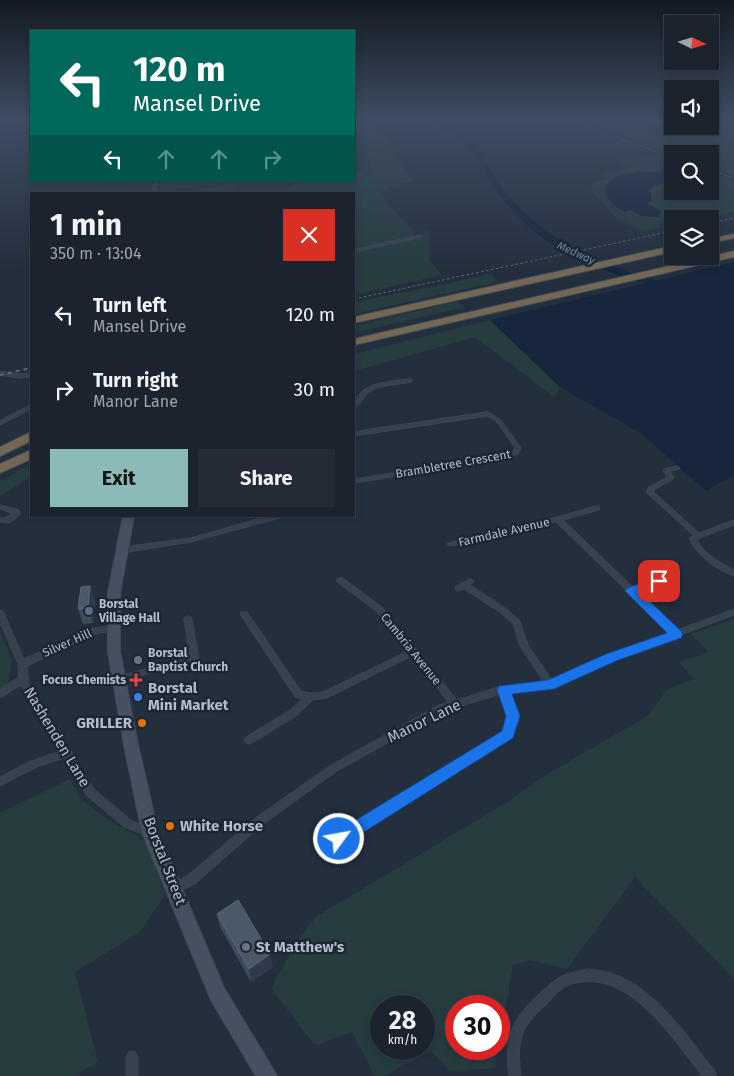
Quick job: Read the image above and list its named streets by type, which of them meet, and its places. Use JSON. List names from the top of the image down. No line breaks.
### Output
{"streets":{"street":["Brambletree Crescent","Farmdale Avenue","Silver Hill","Cambria Avenue","Manor Lane","Nashenden Lane","Borstal Street"]},"crossings":[["Farmdale Avenue","Manor Lane"],["Silver Hill","Nashenden Lane"],["Silver Hill","Borstal Street"],["Cambria Avenue","Manor Lane"],["Manor Lane","Borstal Street"],["Nashenden Lane","Borstal Street"]],"water":["Medway"],"places":{"other":["Borstal Village Hall","Borstal Baptist Church","Borstal Mini Market","GRILLER","White Horse","St Matthew's"],"health":["Focus Chemists"]},"north":"right","page":{"turn":["120 m","Mansel Drive"],"heading":["1 min","350 m · 13:04"],"list":[{"name":"Turn left","note":"Mansel Drive","value":"120 m"},{"name":"Turn right","note":"Manor Lane","value":"30 m"}],"buttons":["Exit","Share"],"speed":"28 km/h","limit":"30"}}
